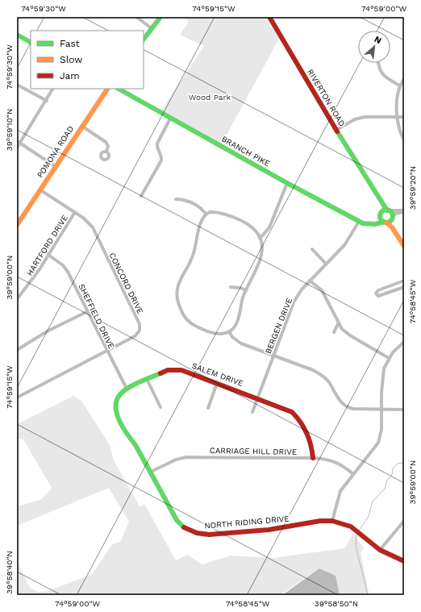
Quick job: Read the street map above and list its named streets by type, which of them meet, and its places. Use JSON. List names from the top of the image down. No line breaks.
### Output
{"streets":{"street":["RIVERTON ROAD","BRANCH PIKE","POMONA ROAD","HARTFORD DRIVE","CONCORD DRIVE","SHEFFIELD DRIVE","BERGEN DRIVE","SALEM DRIVE","CARRIAGE HILL DRIVE","NORTH RIDING DRIVE"]},"crossings":[["RIVERTON ROAD","BRANCH PIKE"],["BRANCH PIKE","BERGEN DRIVE"],["POMONA ROAD","CONCORD DRIVE"],["HARTFORD DRIVE","CONCORD DRIVE"],["HARTFORD DRIVE","SHEFFIELD DRIVE"],["CONCORD DRIVE","SHEFFIELD DRIVE"],["SHEFFIELD DRIVE","SALEM DRIVE"],["BERGEN DRIVE","SALEM DRIVE"],["SALEM DRIVE","CARRIAGE HILL DRIVE"],["SALEM DRIVE","NORTH RIDING DRIVE"],["CARRIAGE HILL DRIVE","NORTH RIDING DRIVE"]],"parks":["Wood Park"],"legend":["Fast","Slow","Jam"],"north":"top right","coordinates":["74°59'30\"W","74°59'15\"W","74°59'00\"W","39°59'10\"N","39°59'20\"N","39°59'00\"N","74°58'45\"W","39°58'40\"N","39°58'50\"N"]}
